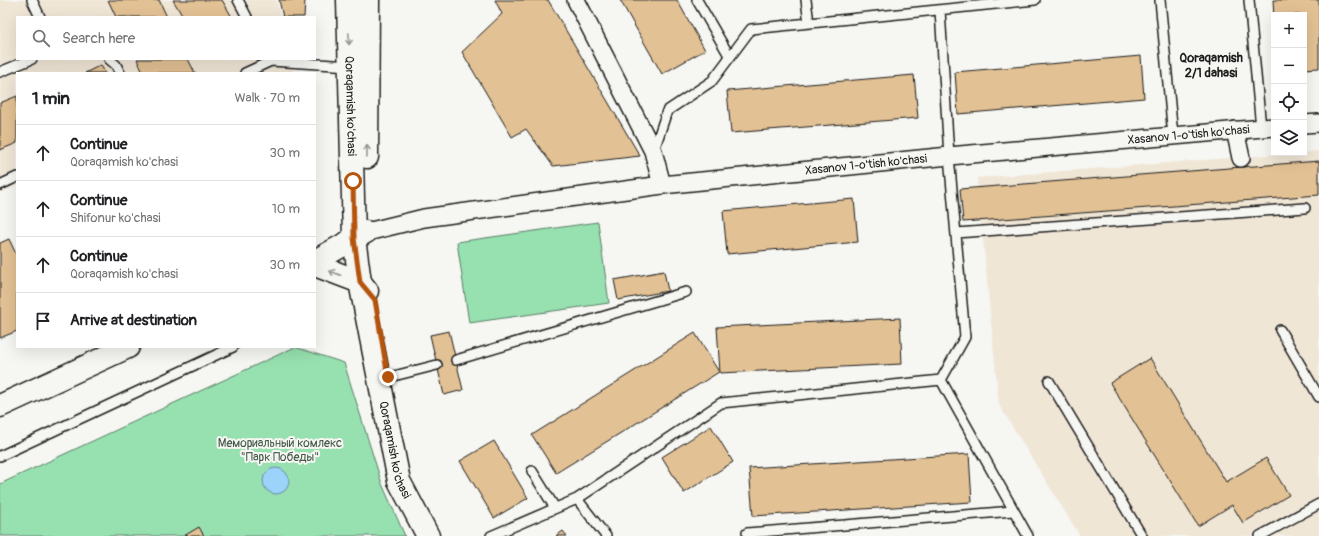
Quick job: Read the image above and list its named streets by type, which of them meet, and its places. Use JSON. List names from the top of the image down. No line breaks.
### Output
{"streets":{"main road":["Qoraqamish ko'chasi"],"street":["Xasanov 1-o'tish ko'chasi"]},"crossings":[["Qoraqamish ko'chasi","Xasanov 1-o'tish ko'chasi"]],"districts":["Qoraqamish 2/1 dahasi"],"parks":["Мемориальный комлекс \"Парк Победы\""],"page":{"map_buttons":["+","−"],"search":"Search here","heading":["1 min","Walk · 70 m"],"list":[["Continue","Qoraqamish ko'chasi","30 m"],["Continue","Shifonur ko'chasi","10 m"],["Continue","Qoraqamish ko'chasi","30 m"],"Arrive at destination"]}}
